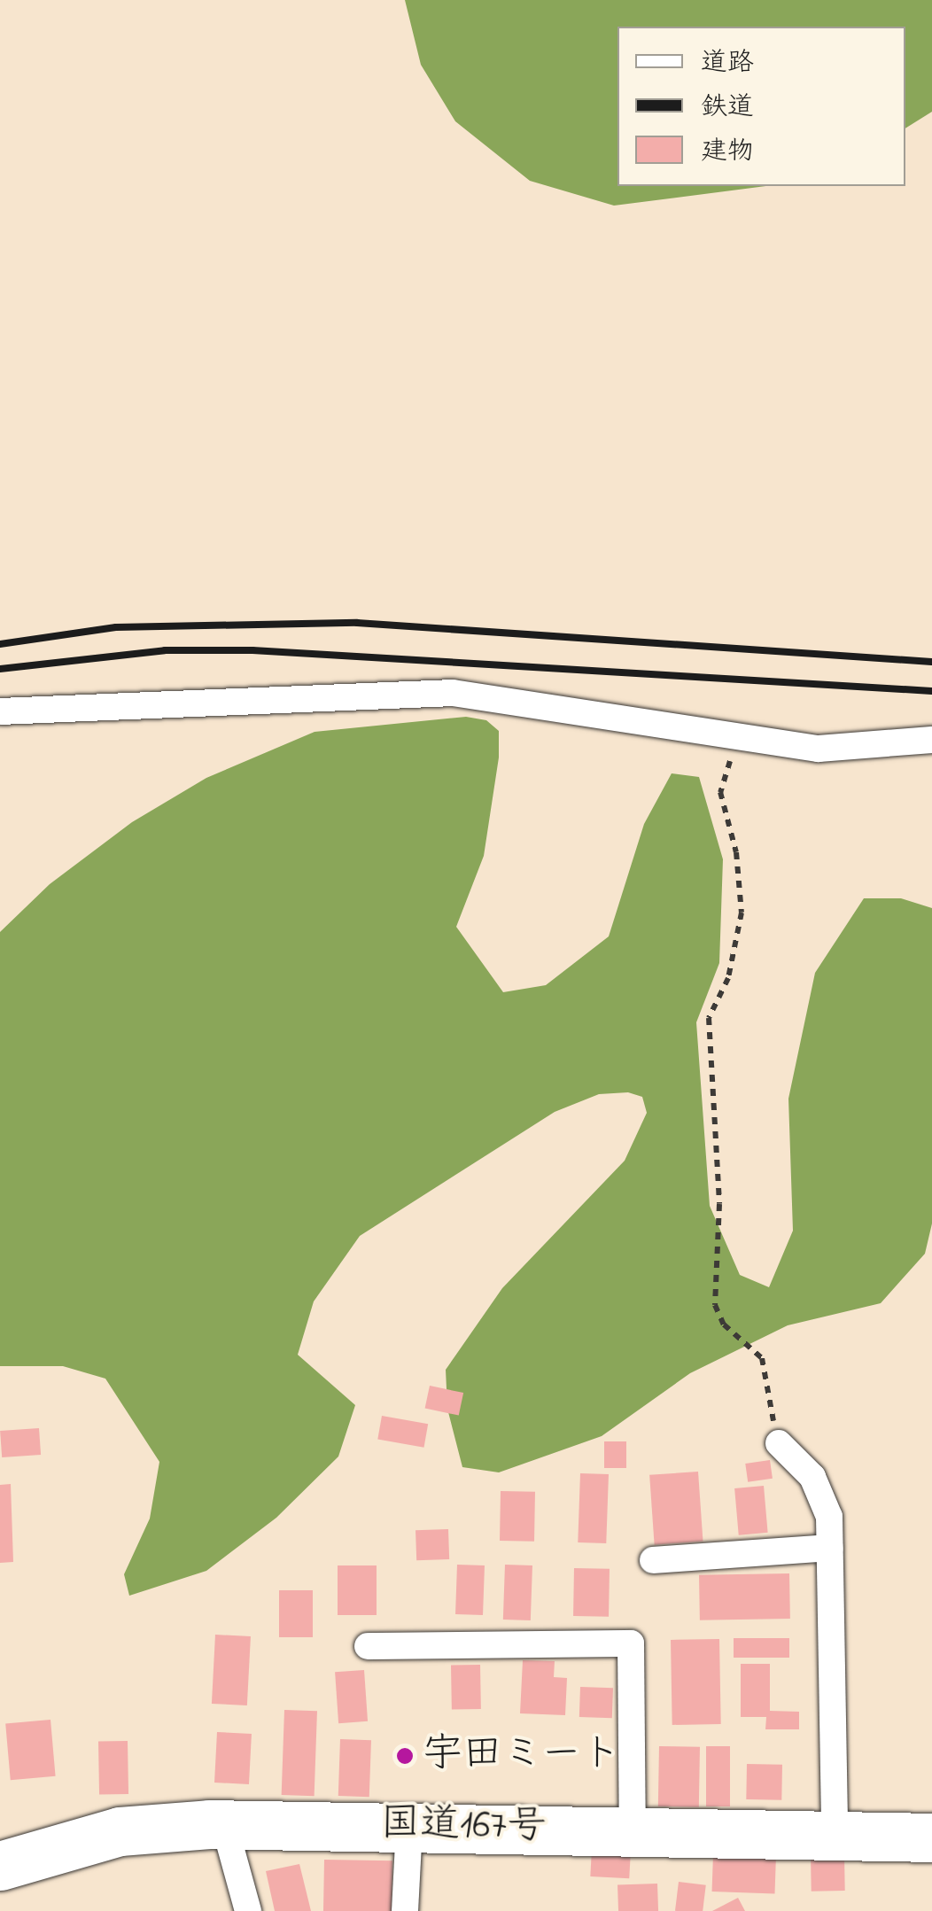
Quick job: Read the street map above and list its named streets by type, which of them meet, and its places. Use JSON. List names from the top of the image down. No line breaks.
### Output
{"streets":{"highway":["国道167号"]},"places":["宇田ミート"],"legend":["道路","鉄道","建物"]}
